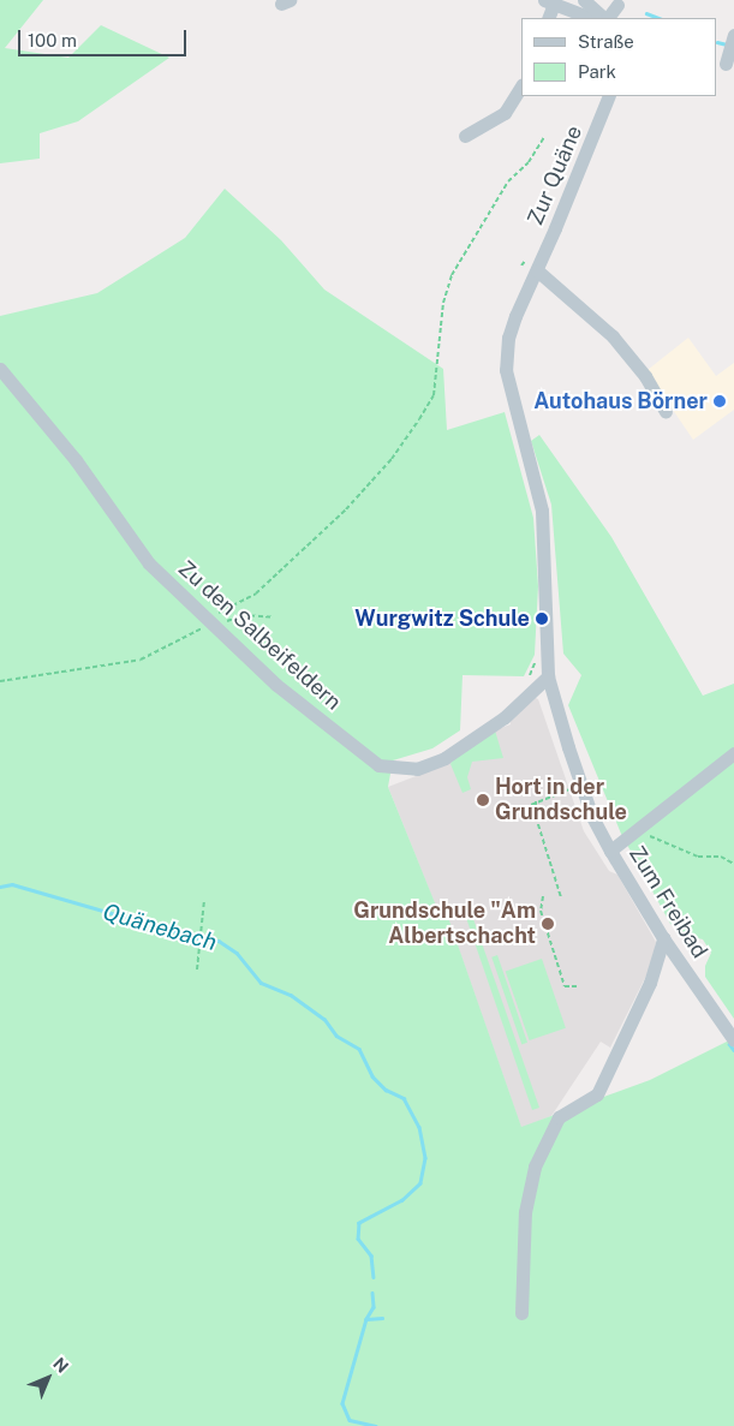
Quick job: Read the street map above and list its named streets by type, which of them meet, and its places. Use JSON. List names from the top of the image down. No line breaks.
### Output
{"streets":{"street":["Zur Quäne","Zu den Salbeifeldern","Zum Freibad"]},"crossings":[["Zur Quäne","Zu den Salbeifeldern"],["Zur Quäne","Zum Freibad"],["Zu den Salbeifeldern","Zum Freibad"]],"water":["Quänebach"],"places":["Autohaus Börner","Wurgwitz Schule","Hort in der Grundschule","Grundschule \"Am Albertschacht"],"legend":["Straße","Park"],"scale_bar":"100 m","north":"top right"}
